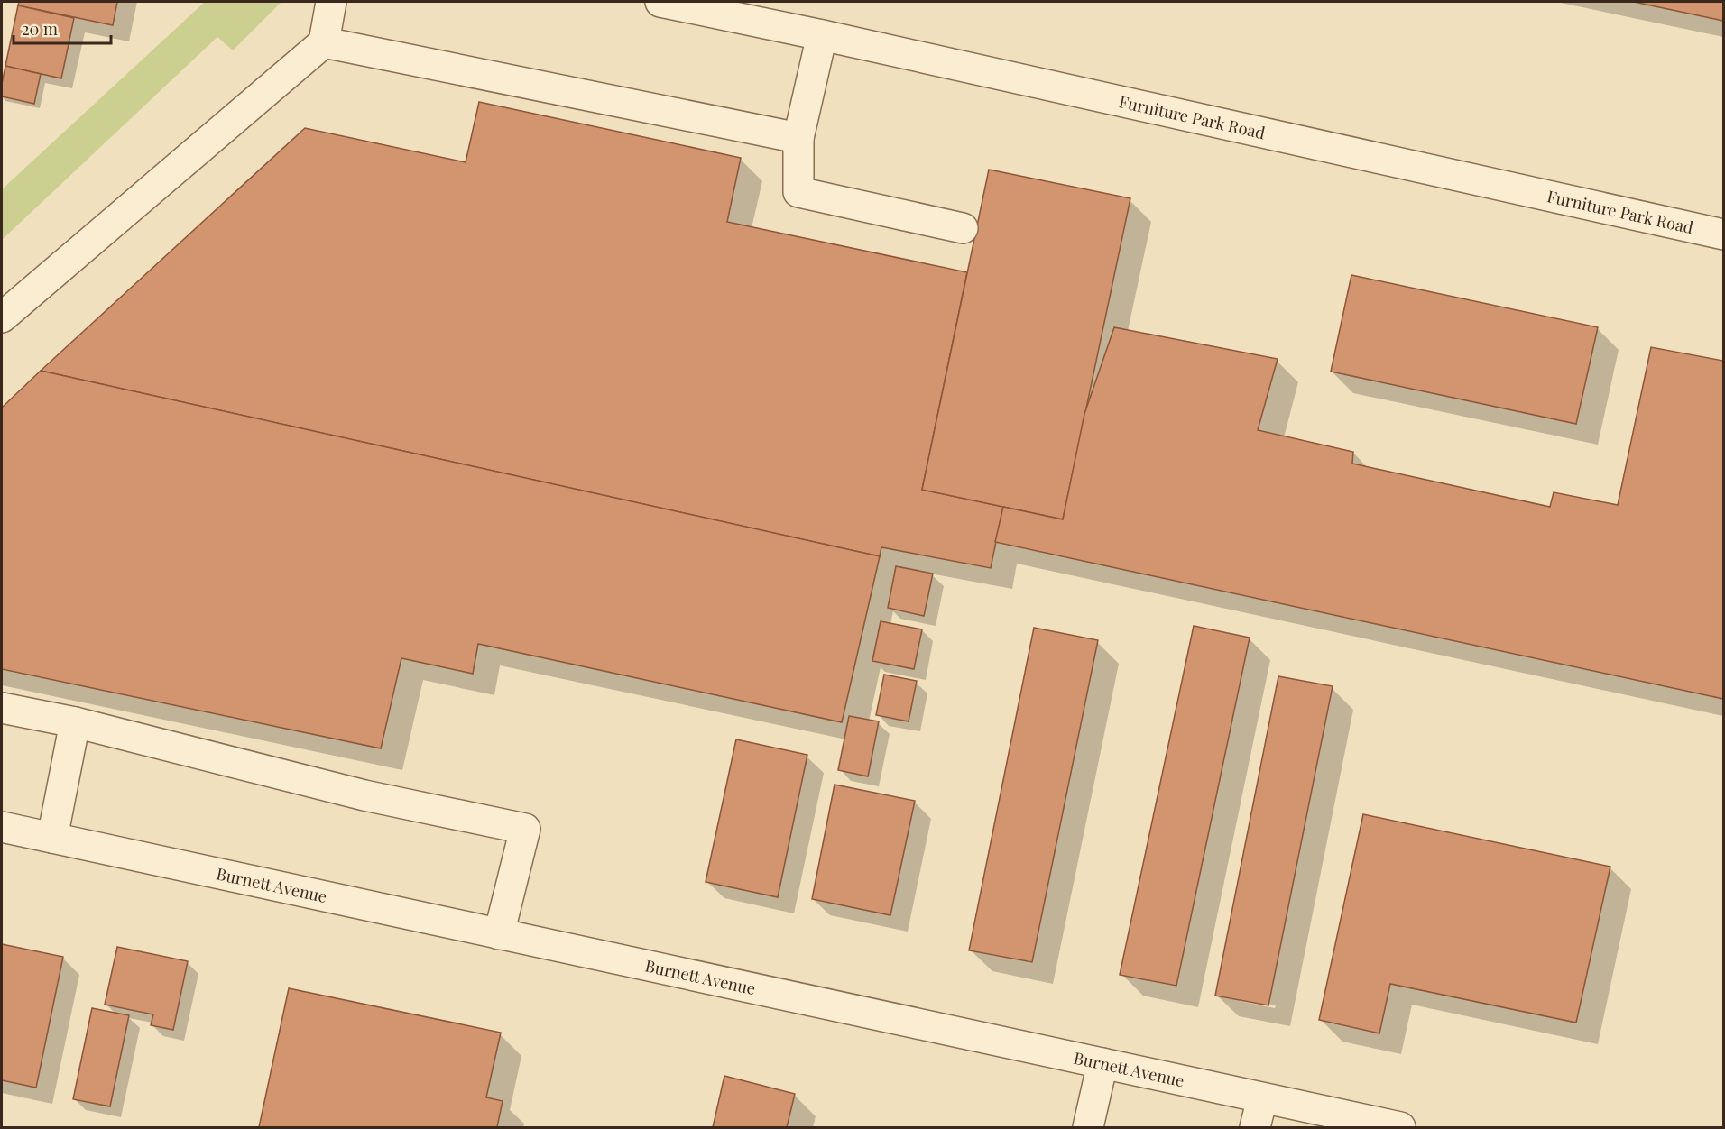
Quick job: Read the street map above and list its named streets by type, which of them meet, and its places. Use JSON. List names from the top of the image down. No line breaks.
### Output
{"streets":{"street":["Furniture Park Road","Burnett Avenue"]},"scale_bar":"20 m"}
